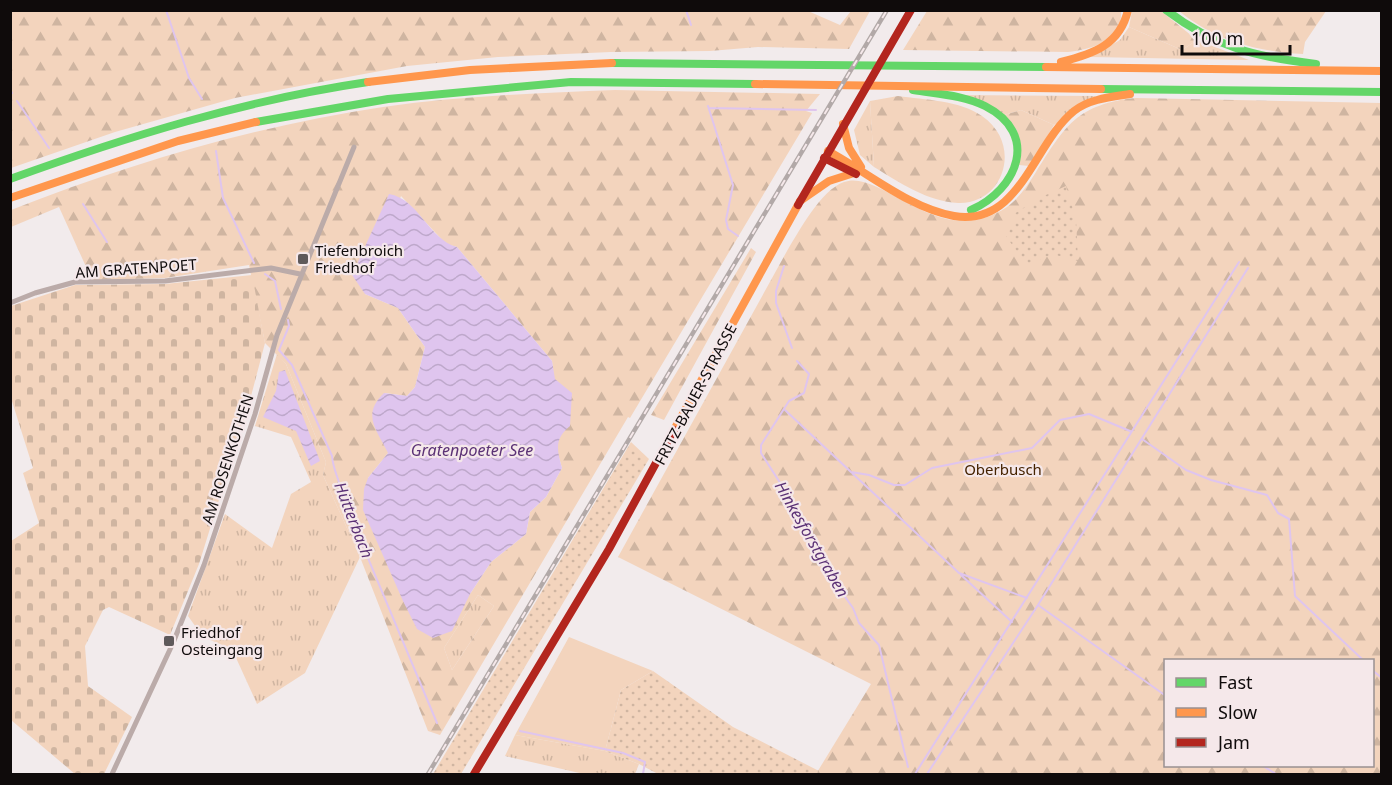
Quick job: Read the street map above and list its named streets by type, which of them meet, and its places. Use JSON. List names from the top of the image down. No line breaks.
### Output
{"streets":{"main road":["FRITZ-BAUER-STRASSE"],"street":["AM GRATENPOET","AM ROSENKOTHEN"]},"crossings":[["AM GRATENPOET","AM ROSENKOTHEN"]],"water":["Gratenpoeter See","Hütterbach","Hinkesforstgraben"],"parks":["Oberbusch"],"places":{"transit":["Tiefenbroich Friedhof","Friedhof Osteingang"]},"legend":["Fast","Slow","Jam"],"scale_bar":"100 m"}
